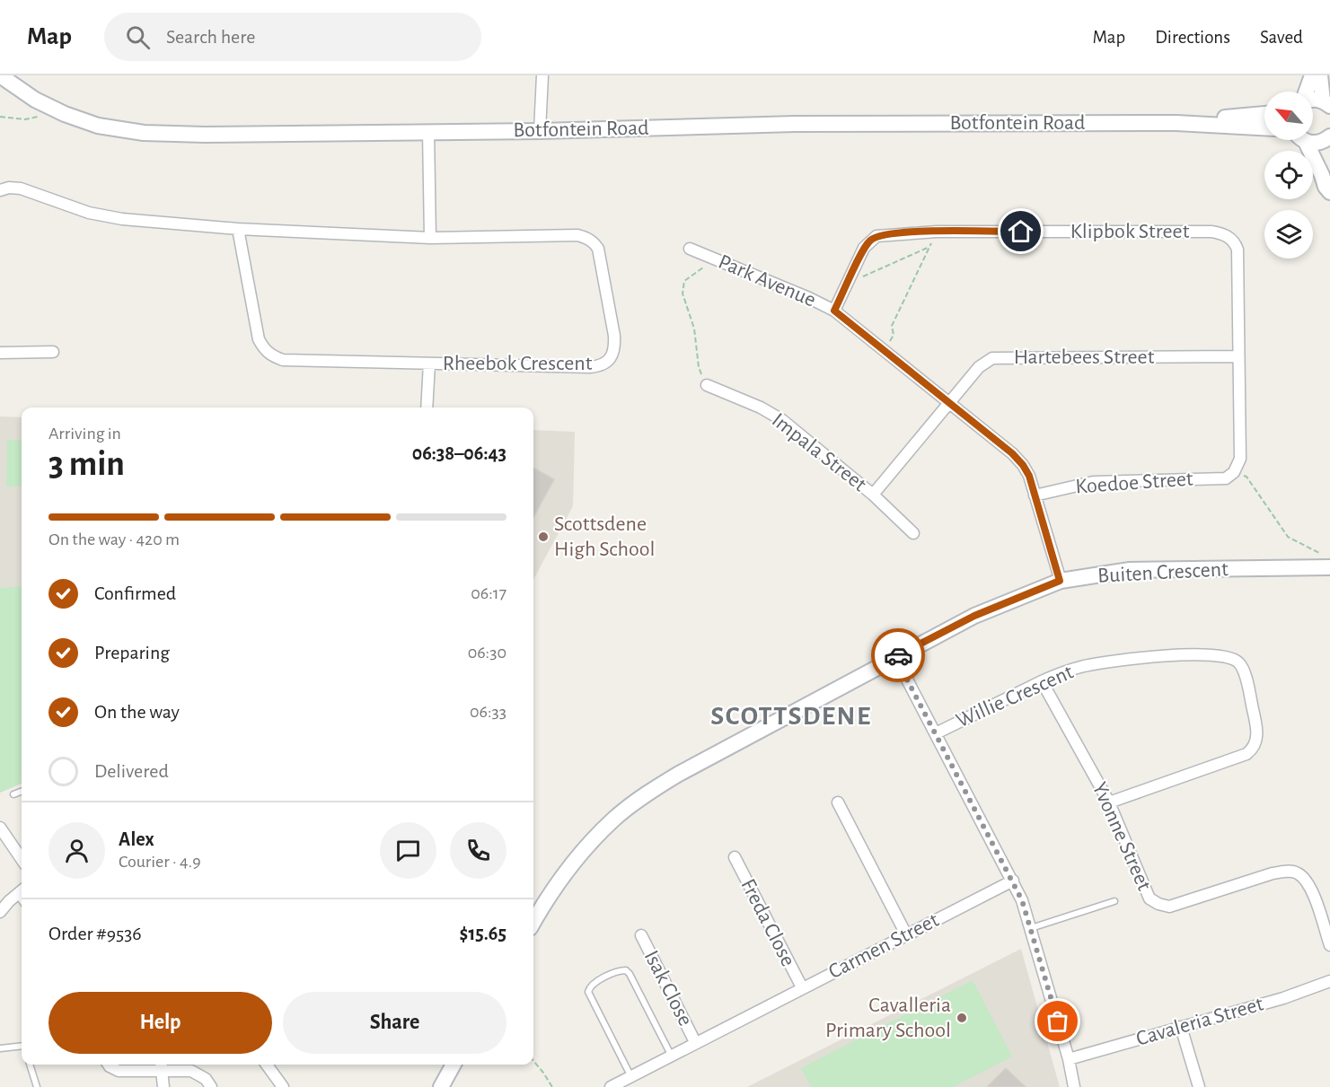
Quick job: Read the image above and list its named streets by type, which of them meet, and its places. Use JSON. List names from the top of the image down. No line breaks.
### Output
{"streets":{"main road":["Botfontein Road","Buiten Crescent"],"street":["Klipbok Street","Park Avenue","Hartebees Street","Rheebok Crescent","Impala Street","Koedoe Street","Willie Crescent","Yvonne Street","Freda Close","Carmen Street","Isak Close","Cavaleria Street"]},"crossings":[["Klipbok Street","Park Avenue"],["Klipbok Street","Hartebees Street"],["Klipbok Street","Koedoe Street"],["Park Avenue","Hartebees Street"],["Park Avenue","Impala Street"],["Park Avenue","Koedoe Street"],["Park Avenue","Buiten Crescent"],["Hartebees Street","Impala Street"],["Willie Crescent","Yvonne Street"],["Freda Close","Carmen Street"],["Carmen Street","Isak Close"]],"districts":["SCOTTSDENE"],"places":["Scottsdene High School","Cavalleria Primary School"],"north":"top left","page":{"header":"Map","search":"Search here","nav":["Map","Directions","Saved"],"heading":["3 min","Arriving in","06:38–06:43"],"panel":["Alex","Courier · 4.9","Order #9536","$15.65"],"bar":"On the way · 420 m","list":[["Confirmed","06:17"],["Preparing","06:30"],["On the way","06:33"],"Delivered"],"buttons":["Help","Share"]}}
